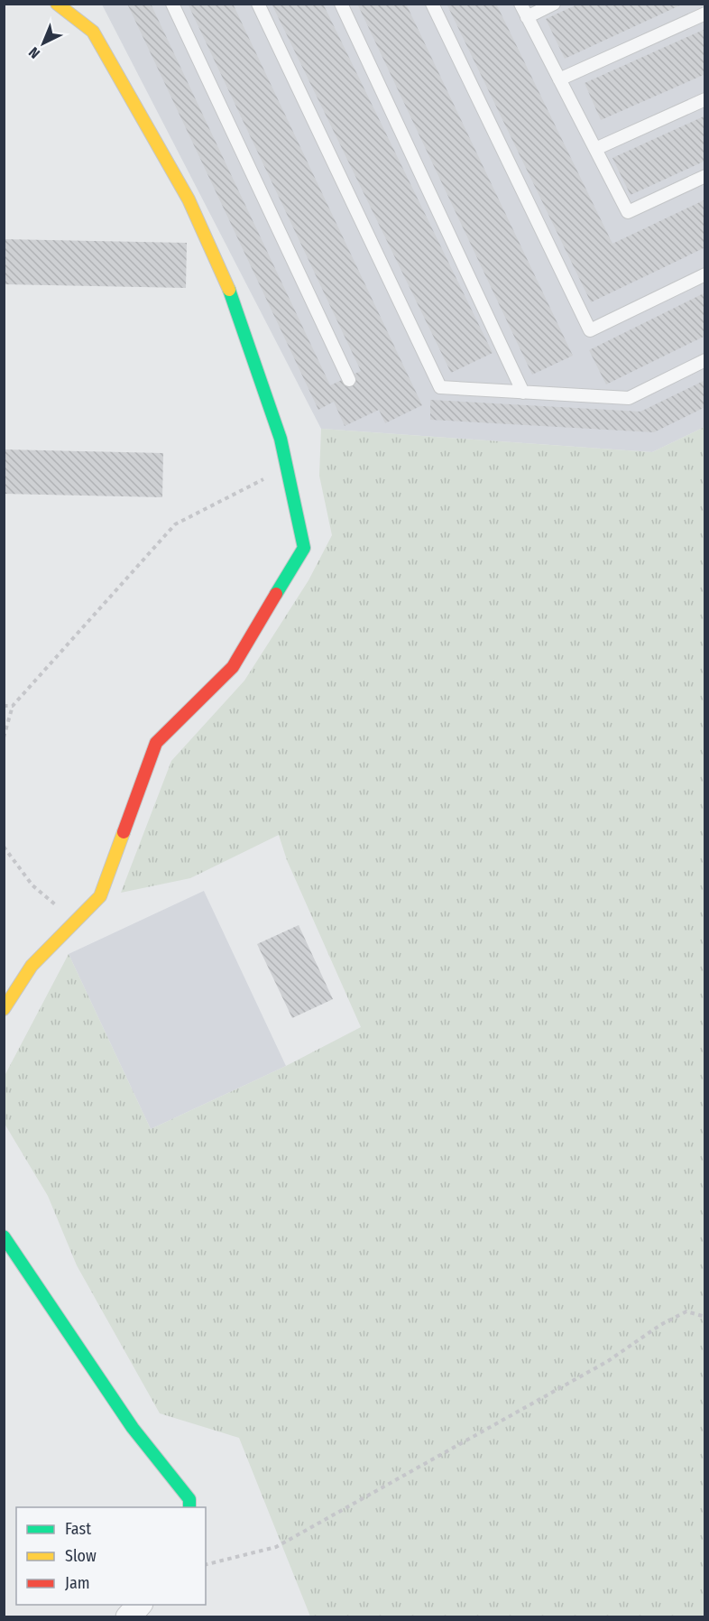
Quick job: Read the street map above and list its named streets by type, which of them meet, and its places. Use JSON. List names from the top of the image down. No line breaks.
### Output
{"legend":["Fast","Slow","Jam"],"north":"bottom left"}
